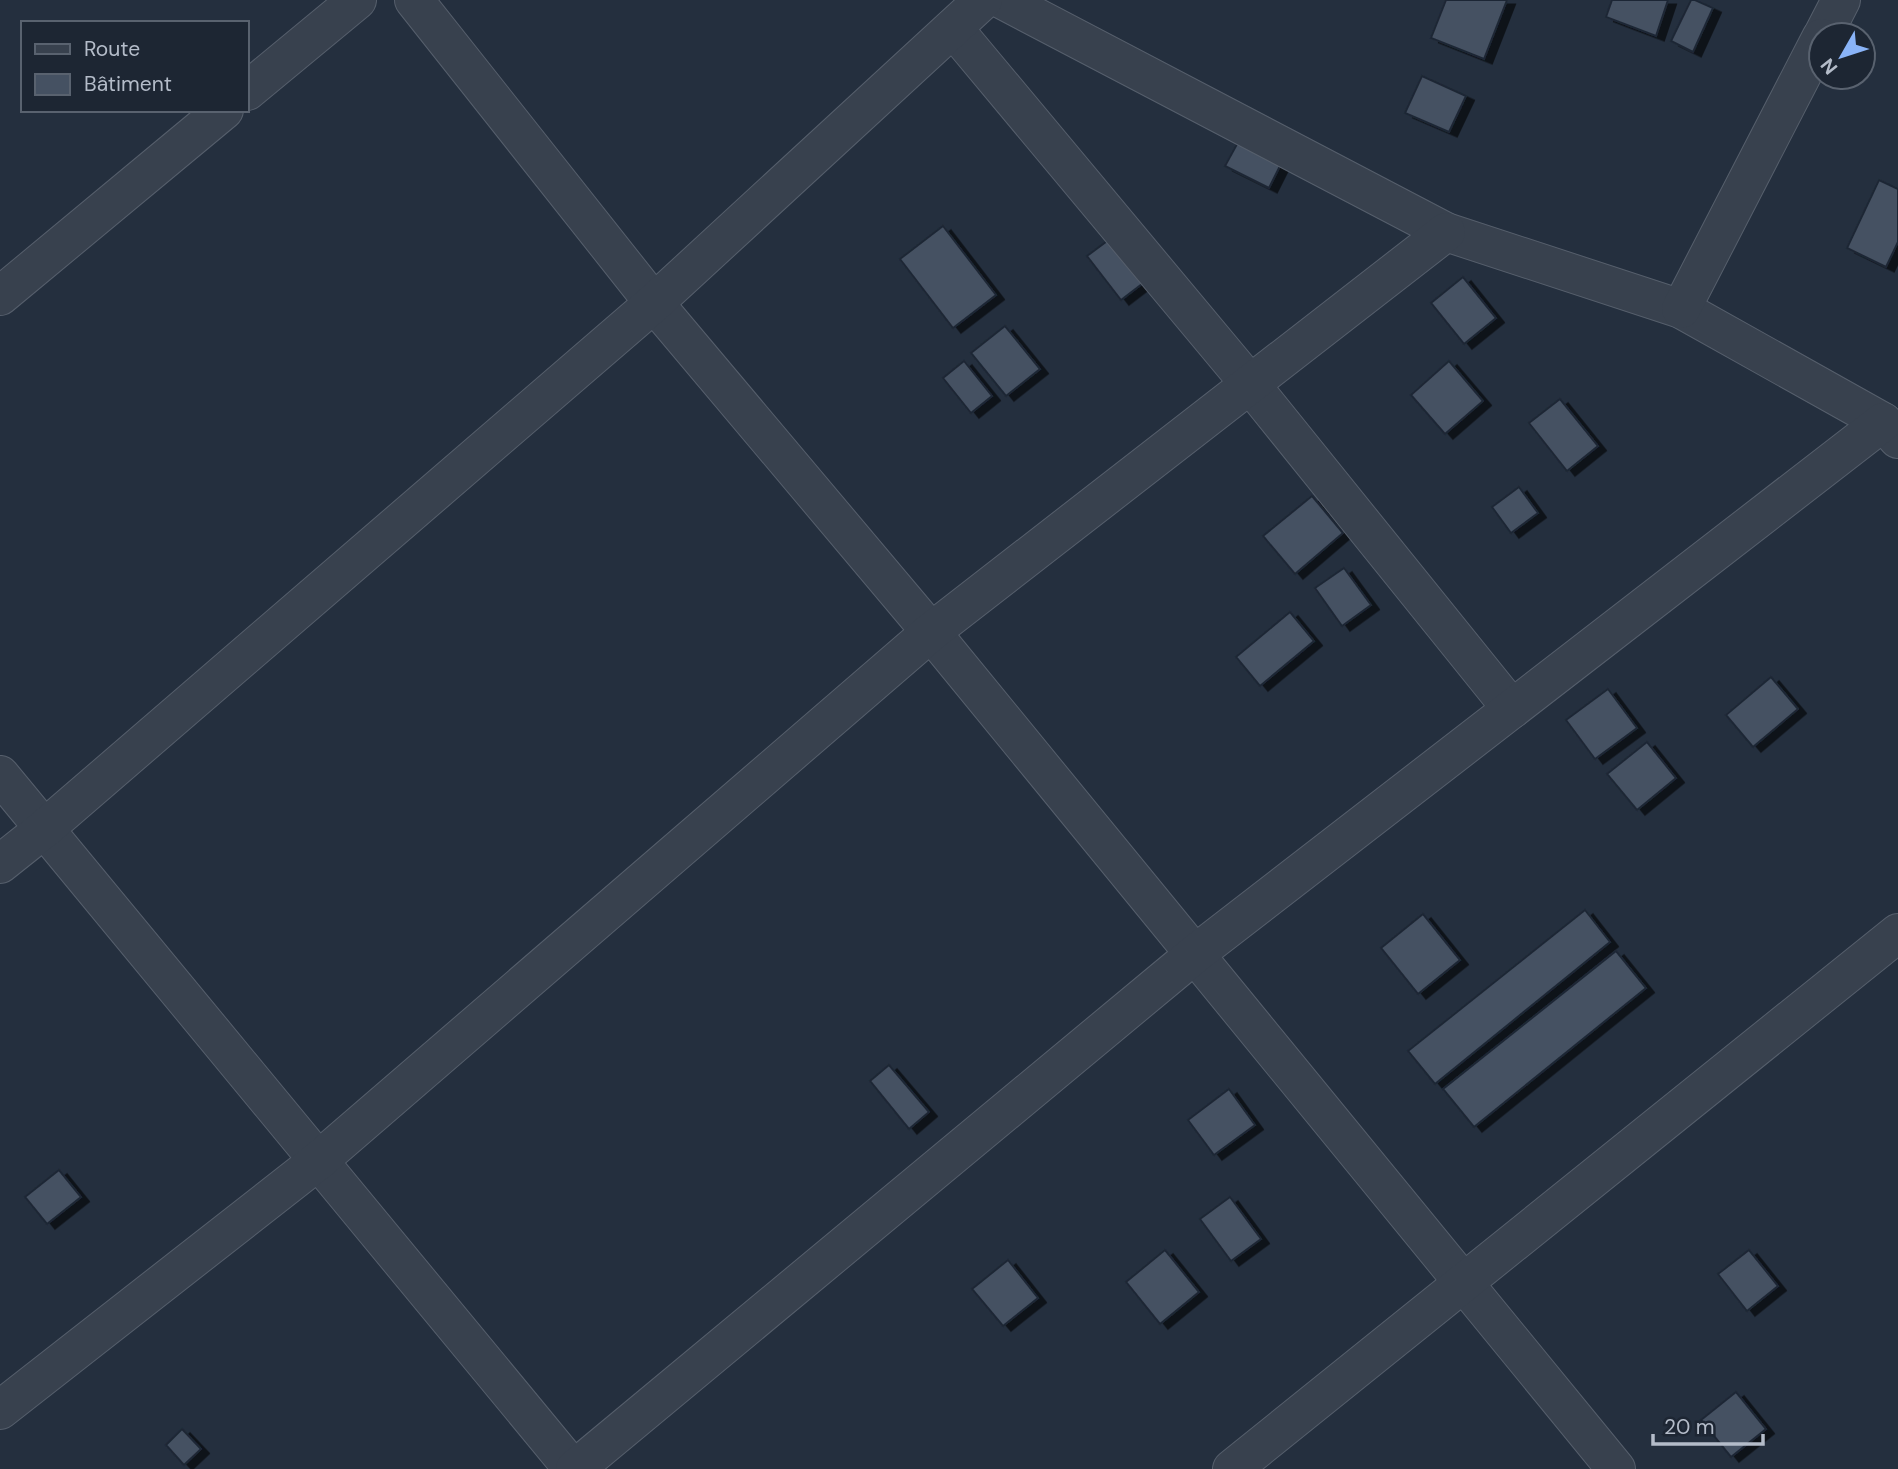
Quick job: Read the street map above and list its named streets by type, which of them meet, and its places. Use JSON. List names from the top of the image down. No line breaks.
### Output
{"legend":["Route","Bâtiment"],"scale_bar":"20 m","north":"bottom left"}
